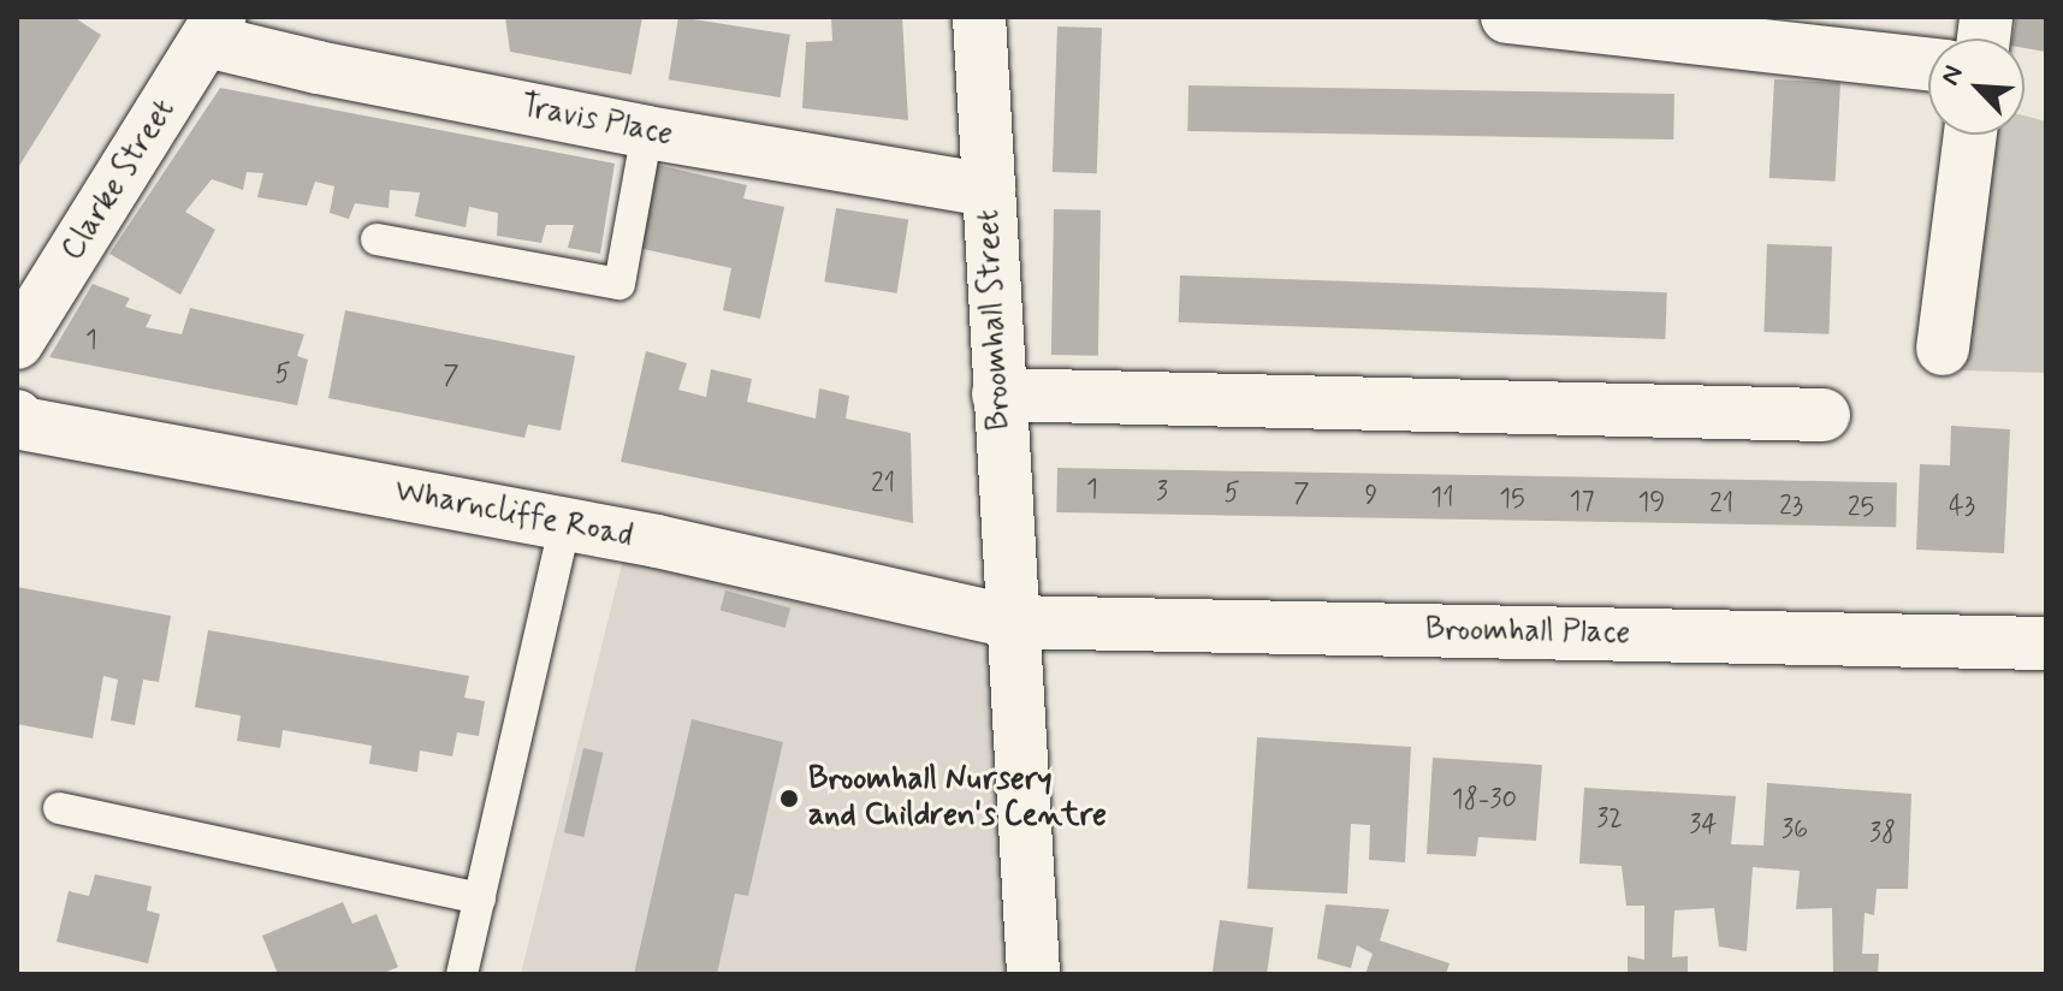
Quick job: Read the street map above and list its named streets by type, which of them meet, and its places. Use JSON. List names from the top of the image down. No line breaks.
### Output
{"streets":{"street":["Travis Place","Clarke Street","Broomhall Street","Wharncliffe Road","Broomhall Place"]},"crossings":[["Travis Place","Clarke Street"],["Travis Place","Broomhall Street"],["Broomhall Street","Wharncliffe Road"],["Broomhall Street","Broomhall Place"],["Wharncliffe Road","Broomhall Place"]],"places":["Broomhall Nursery and Children's Centre"],"house_numbers":["1","5","7","21","1","3","5","7","9","11","15","17","19","21","23","43","25","18-30","32","34","36","38"],"north":"top left"}
